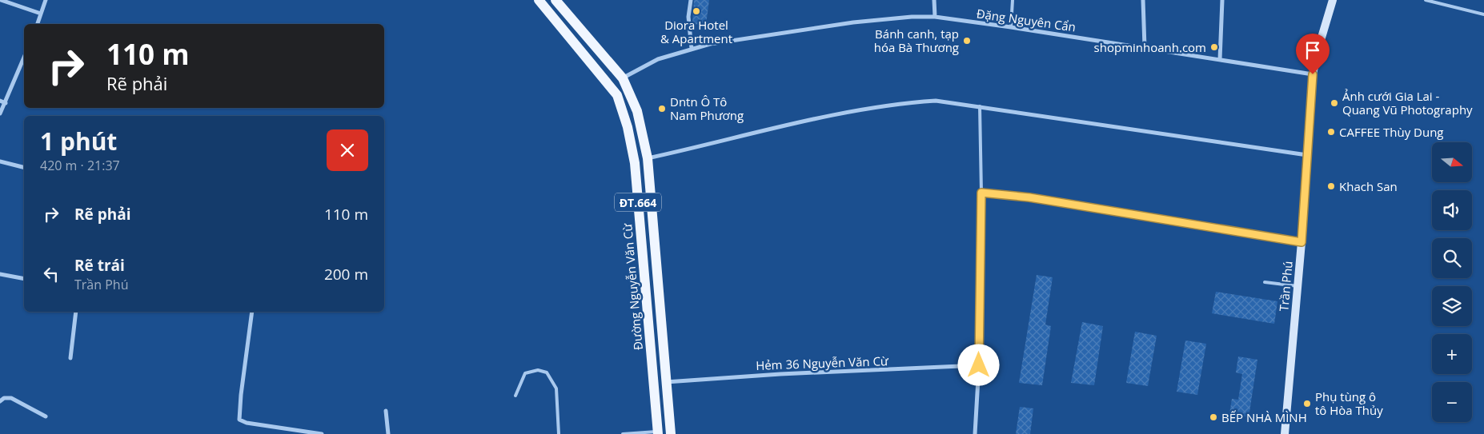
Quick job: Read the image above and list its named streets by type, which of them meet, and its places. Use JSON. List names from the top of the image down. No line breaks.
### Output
{"streets":{"main road":["ĐT.664","Trần Phú","Đường Nguyễn Văn Cừ"],"street":["Đặng Nguyên Cẩn","Hẻm 36 Nguyễn Văn Cừ"]},"crossings":[["Đặng Nguyên Cẩn","Trần Phú"],["Đặng Nguyên Cẩn","Đường Nguyễn Văn Cừ"],["Đường Nguyễn Văn Cừ","Hẻm 36 Nguyễn Văn Cừ"]],"places":["Diora Hotel & Apartment","Bánh canh, tạp hóa Bà Thương","shopminhoanh.com","Ảnh cưới Gia Lai - Quang Vũ Photography","Dntn Ô Tô Nam Phương","CAFFEE Thùy Dung","Khach San","Phụ tùng ô tô Hòa Thủy","BẾP NHÀ MÌNH"],"north":"right","page":{"turn":["110 m","Rẽ phải"],"heading":["1 phút","420 m · 21:37"],"map_buttons":["+","−"],"list":[{"name":"Rẽ phải","value":"110 m"},{"name":"Rẽ trái","note":"Trần Phú","value":"200 m"}]}}
